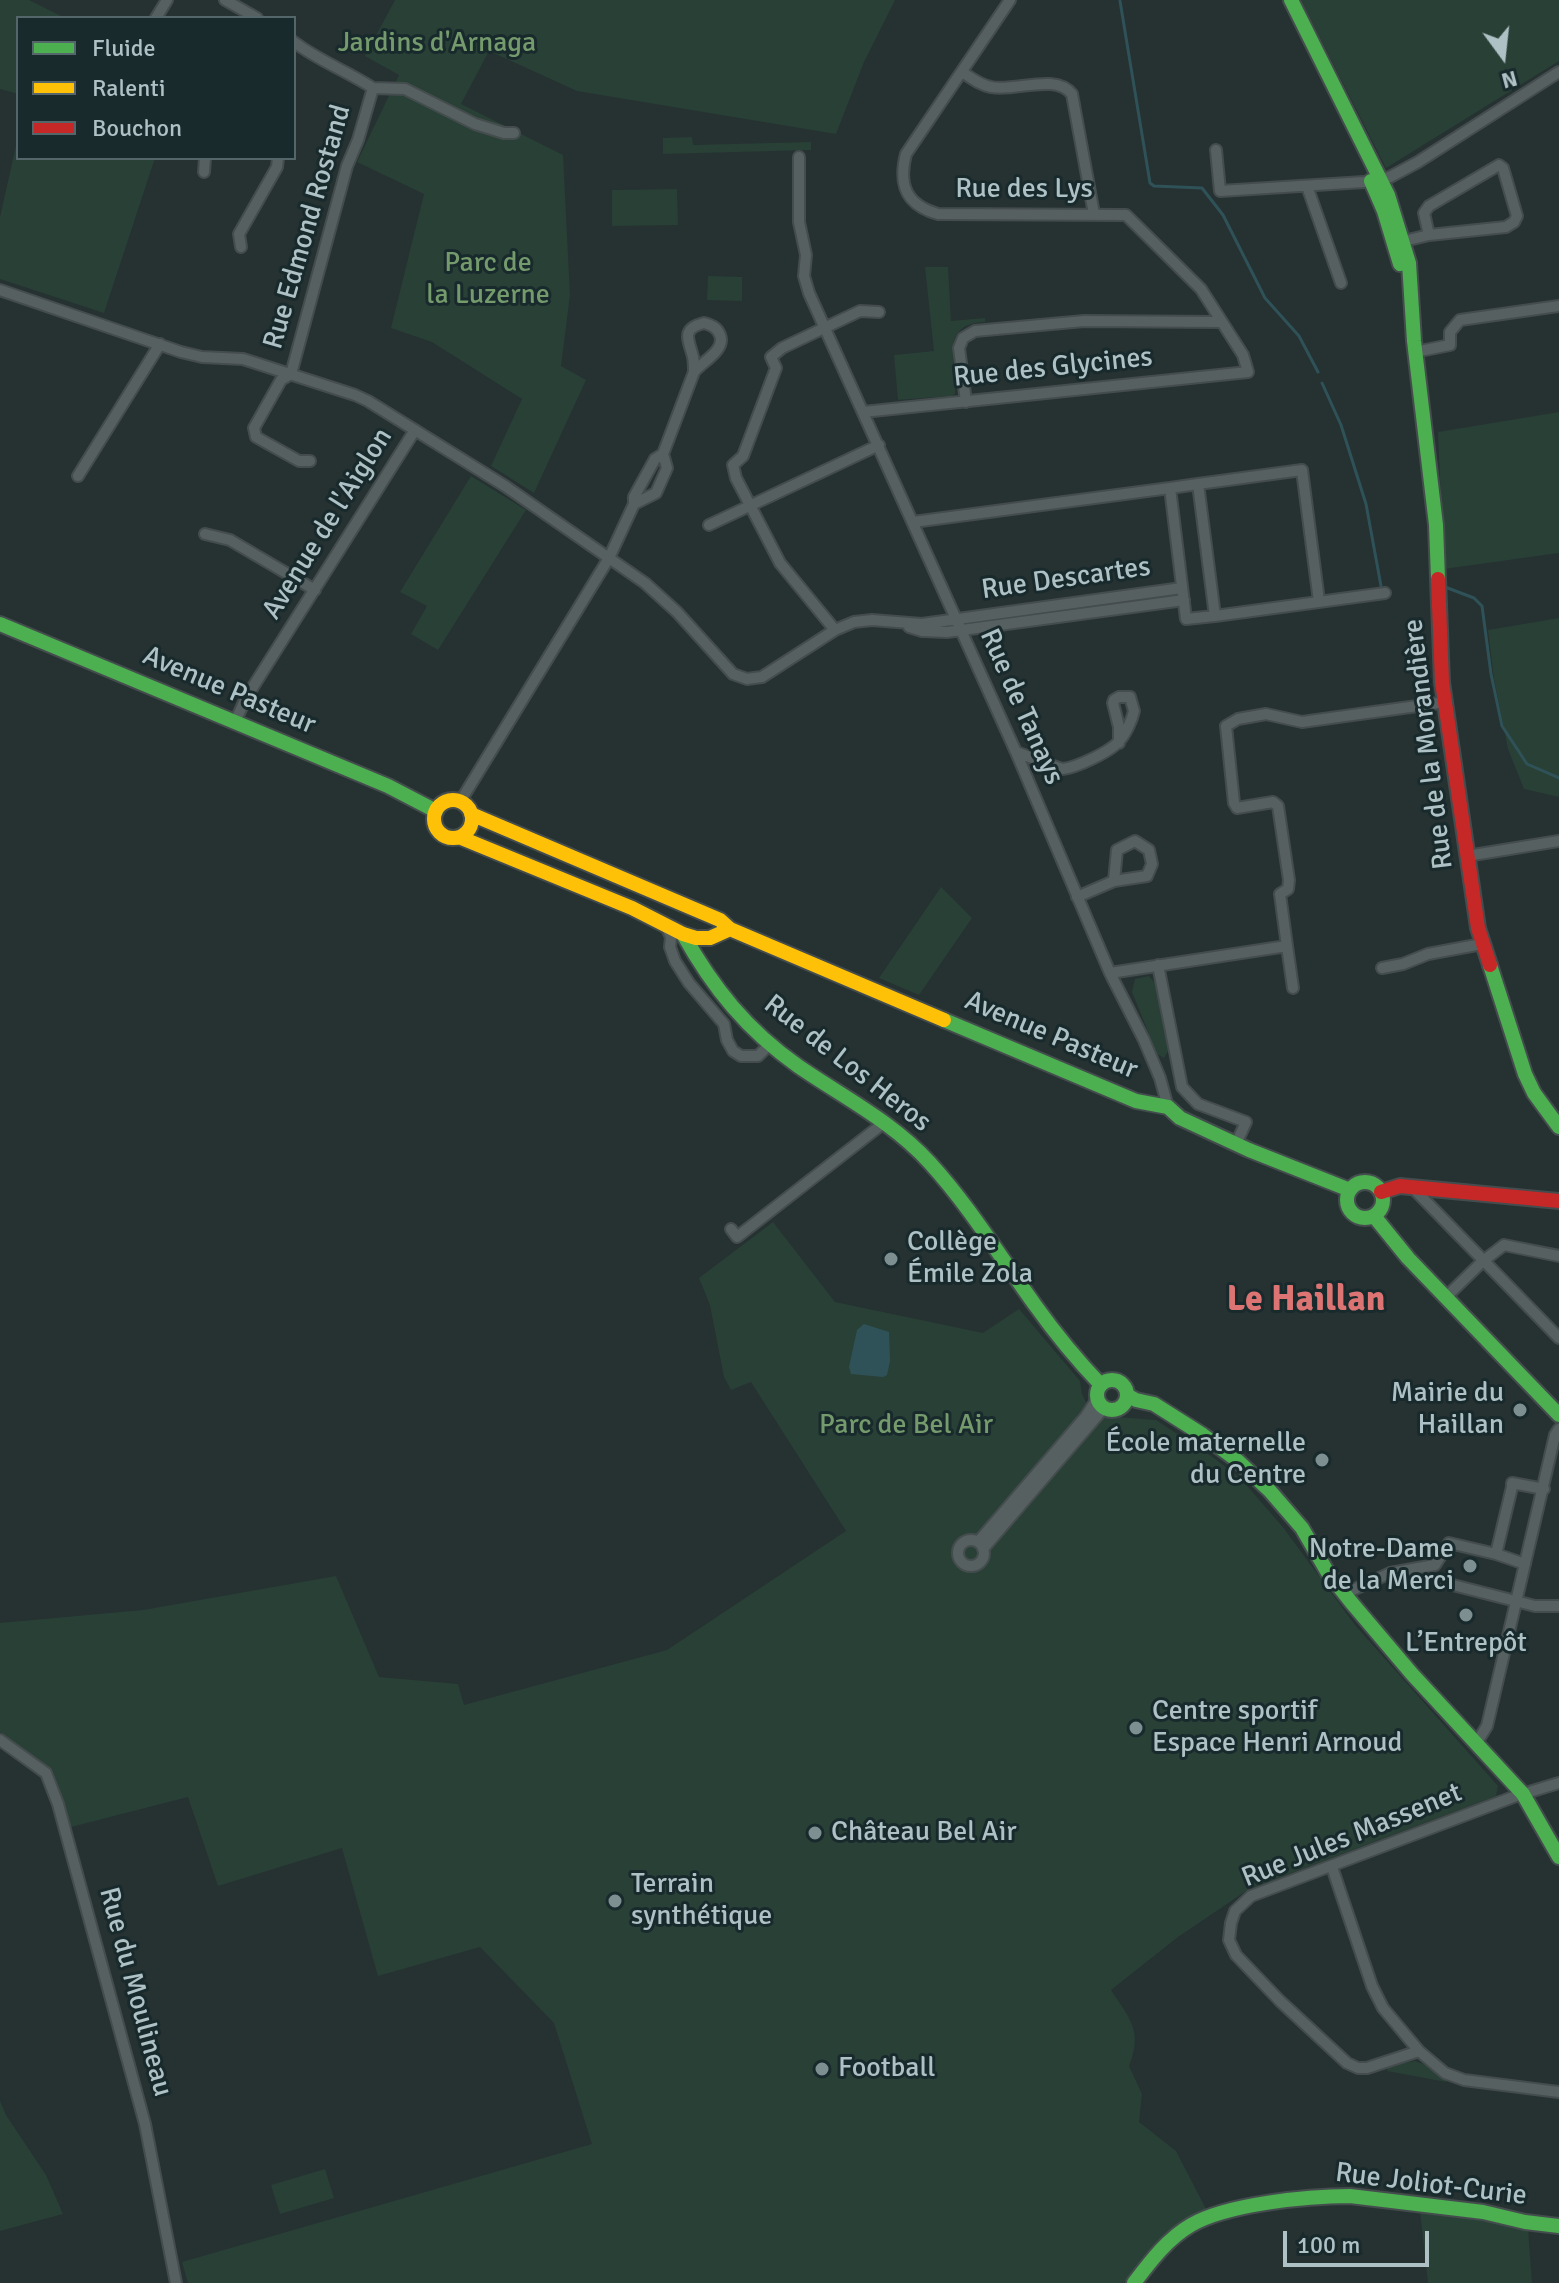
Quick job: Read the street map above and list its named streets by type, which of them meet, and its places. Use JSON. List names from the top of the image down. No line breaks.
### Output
{"streets":{"street":["Rue des Lys","Rue Edmond Rostand","Rue des Glycines","Avenue de l'Aiglon","Rue Descartes","Avenue Pasteur","Rue de Tanays","Rue de la Morandière","Rue de Los Heros","Rue Jules Massenet","Rue du Moulineau","Rue Joliot-Curie"]},"crossings":[["Rue des Lys","Rue des Glycines"],["Rue Edmond Rostand","Avenue de l'Aiglon"],["Rue des Glycines","Rue de Tanays"],["Avenue de l'Aiglon","Avenue Pasteur"],["Rue Descartes","Rue de Tanays"],["Avenue Pasteur","Rue de Tanays"],["Avenue Pasteur","Rue de Los Heros"]],"districts":["Le Haillan"],"parks":["Jardins d'Arnaga","Parc de la Luzerne","Parc de Bel Air"],"places":["Collège Émile Zola","Mairie du Haillan","École maternelle du Centre","Notre-Dame de la Merci","L’Entrepôt","Centre sportif Espace Henri Arnoud","Château Bel Air","Terrain synthétique","Football"],"legend":["Fluide","Ralenti","Bouchon"],"scale_bar":"100 m","north":"bottom"}
